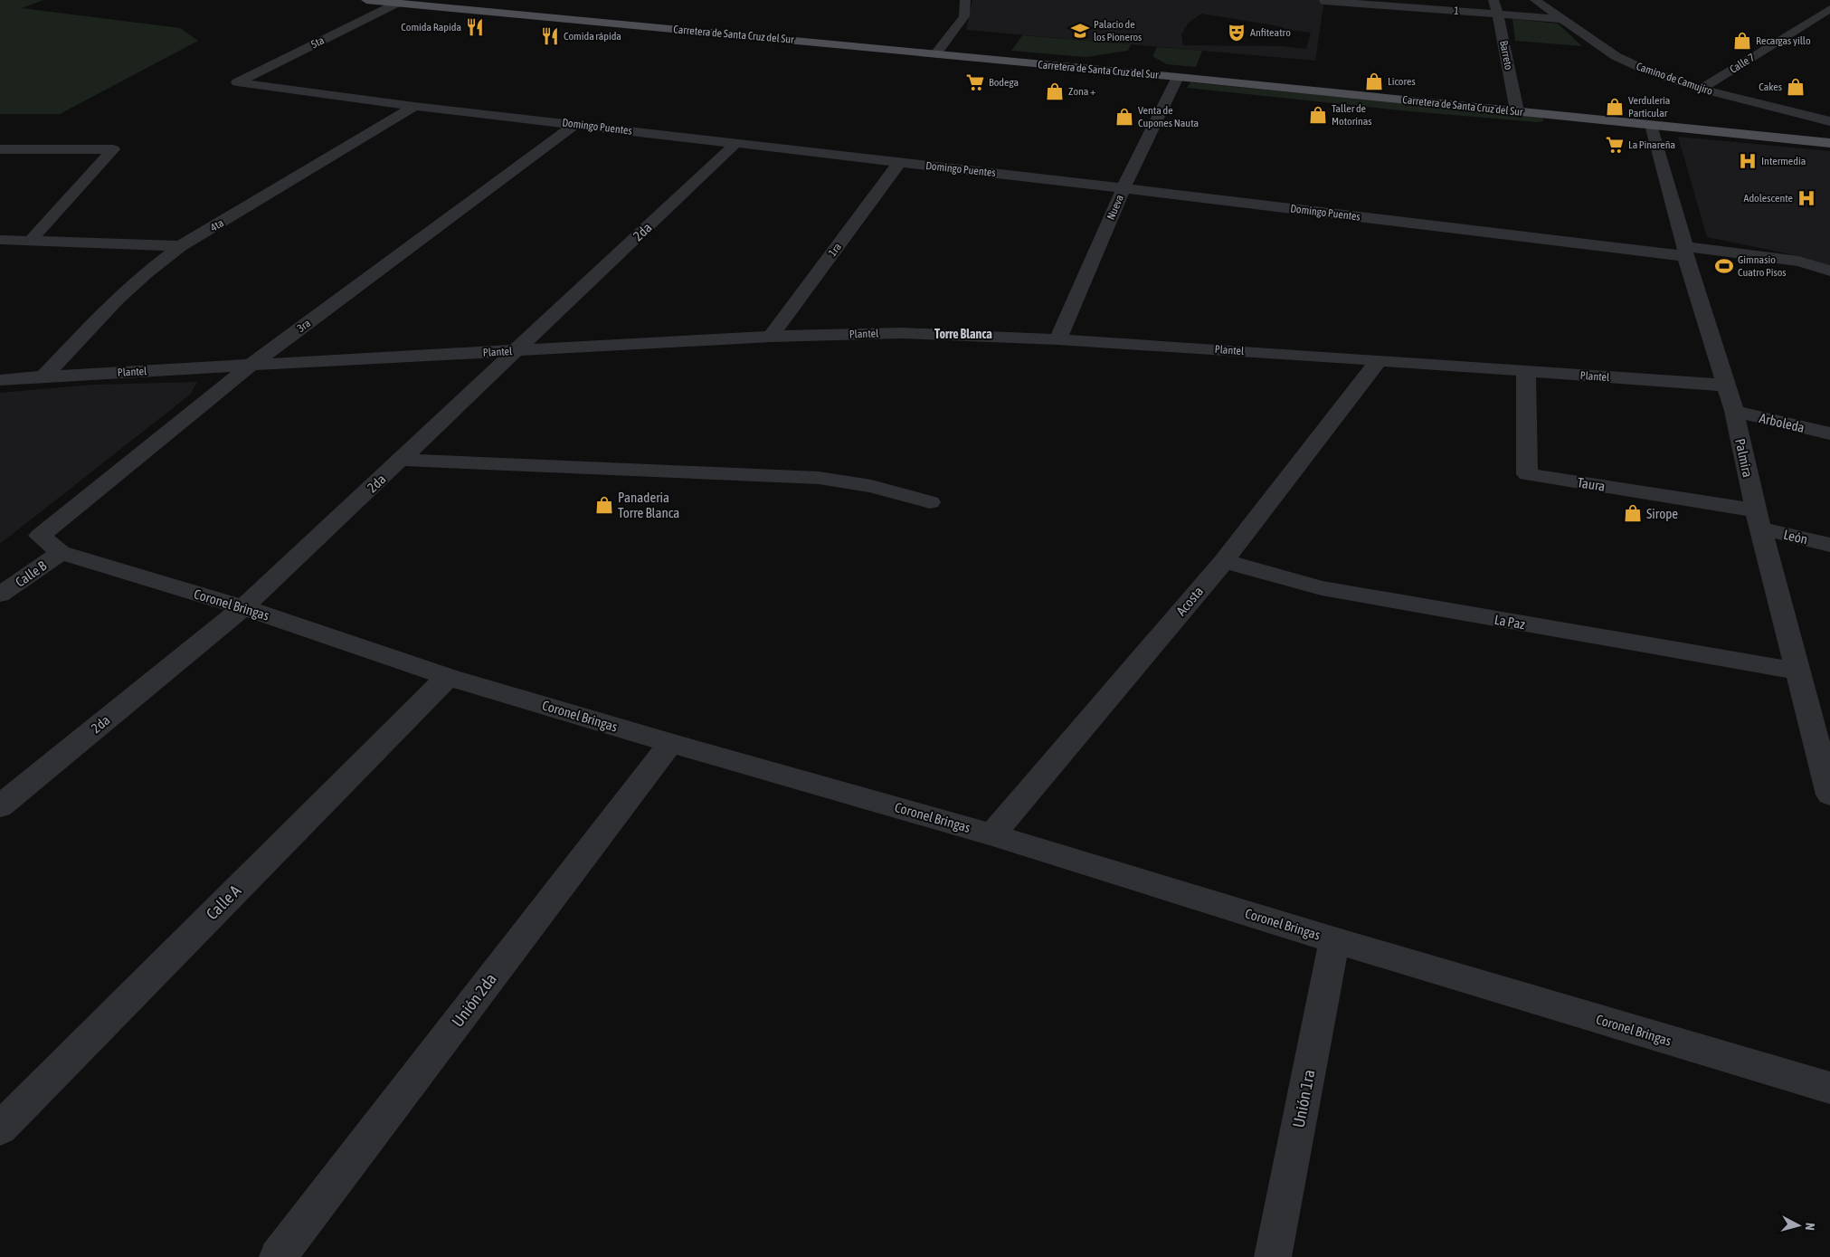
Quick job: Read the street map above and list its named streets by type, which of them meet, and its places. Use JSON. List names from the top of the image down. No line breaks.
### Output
{"streets":{"main road":["Carretera de Santa Cruz del Sur"],"street":["1","5ta","Barreto","Calle 7","Camino de Camujiro","Domingo Puentes","Nueva","4ta","2da","1ra","3ra","Plantel","Arboleda","Palmira","Taura","León","Calle B","Acosta","Coronel Bringas","La Paz","Calle A","Unión 2da","Unión 1ra"]},"crossings":[["1","Barreto"],["1","Camino de Camujiro"],["Carretera de Santa Cruz del Sur","5ta"],["Carretera de Santa Cruz del Sur","Barreto"],["Carretera de Santa Cruz del Sur","Nueva"],["Carretera de Santa Cruz del Sur","Palmira"],["5ta","Domingo Puentes"],["Calle 7","Camino de Camujiro"],["Domingo Puentes","Nueva"],["Domingo Puentes","4ta"],["Domingo Puentes","2da"],["Domingo Puentes","1ra"],["Domingo Puentes","3ra"],["Domingo Puentes","Palmira"],["Nueva","Plantel"],["4ta","Plantel"],["2da","Plantel"],["2da","Coronel Bringas"],["1ra","Plantel"],["3ra","Plantel"],["3ra","Calle B"],["3ra","Coronel Bringas"],["Plantel","Palmira"],["Plantel","Taura"],["Plantel","Acosta"],["Arboleda","Palmira"],["Palmira","Taura"],["Palmira","León"],["Palmira","La Paz"],["Taura","León"],["Calle B","Coronel Bringas"],["Acosta","Coronel Bringas"],["Acosta","La Paz"],["Coronel Bringas","Calle A"],["Coronel Bringas","Unión 2da"],["Coronel Bringas","Unión 1ra"]],"districts":["Torre Blanca"],"places":{"restaurant":["Comida Rapida","Comida rápida"],"school or university":["Palacio de los Pioneros"],"theatre":["Anfiteatro"],"shop":["Recargas yillo","Licores","Cakes","Zona +","Verdulería Particular","Taller de Motorinas","Venta de Cupones Nauta","Panaderia Torre Blanca","Sirope"],"supermarket":["Bodega","La Pinareña"],"hospital":["Intermedia","Adolescente"],"sports":["Gimnasio Cuatro Pisos"]},"north":"right"}
